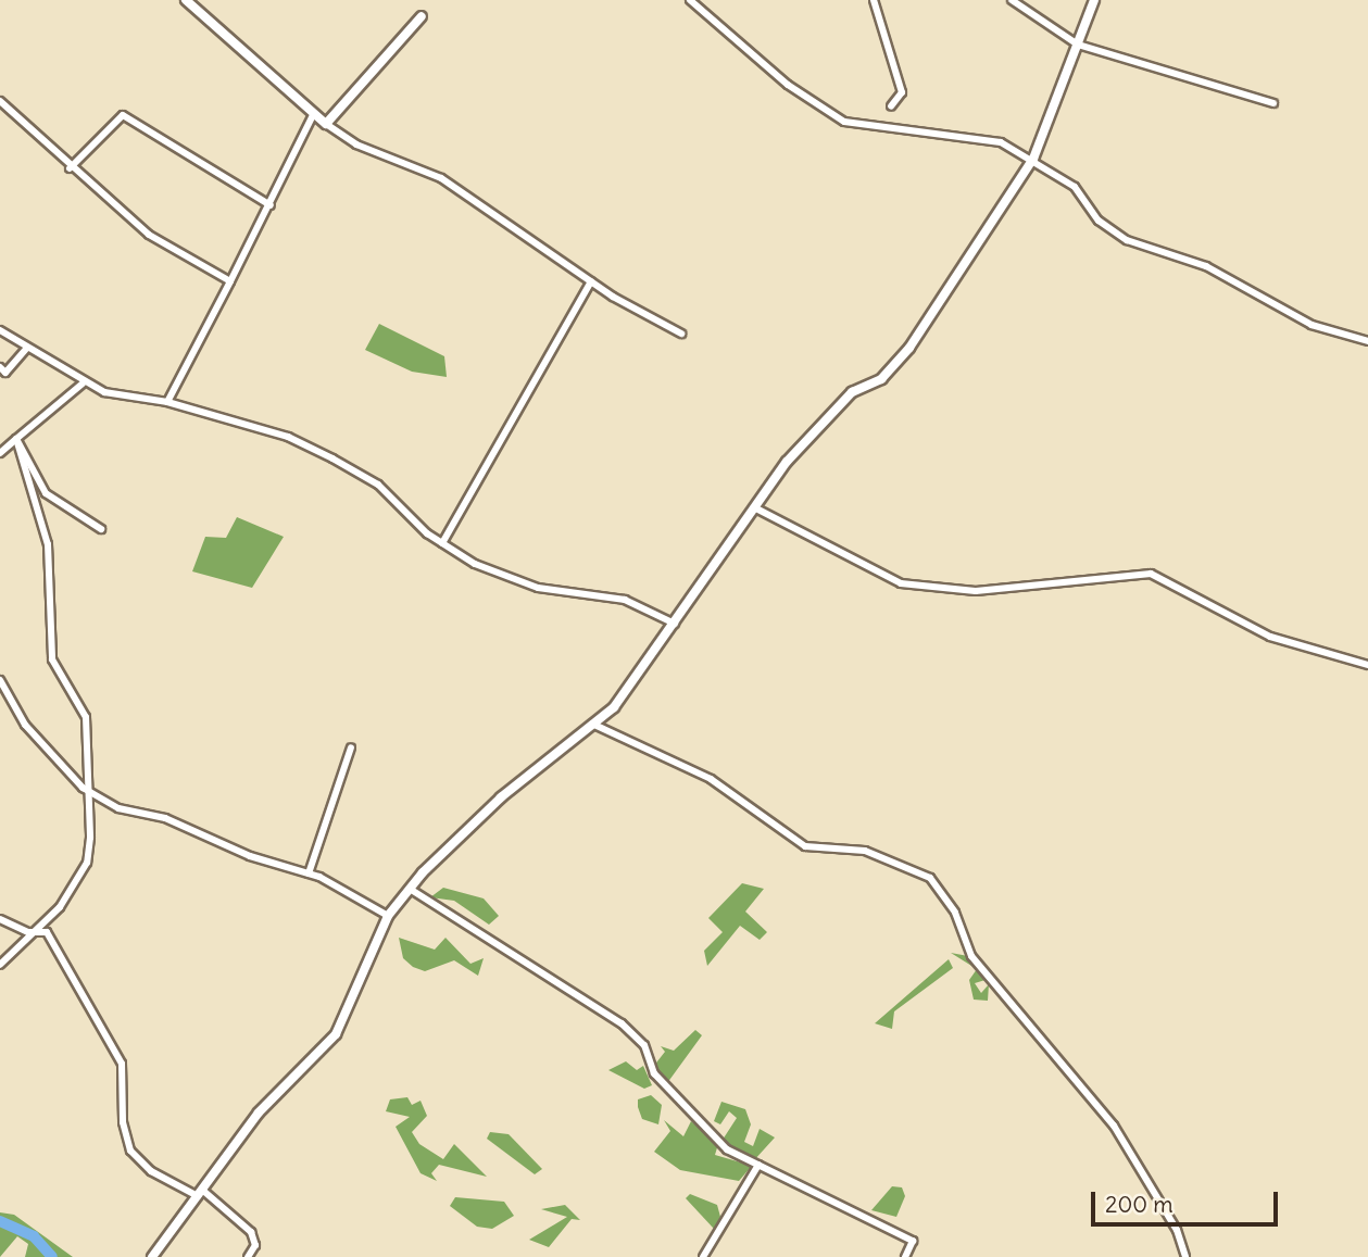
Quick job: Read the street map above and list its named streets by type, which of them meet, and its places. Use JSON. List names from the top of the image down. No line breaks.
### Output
{"scale_bar":"200 m"}
